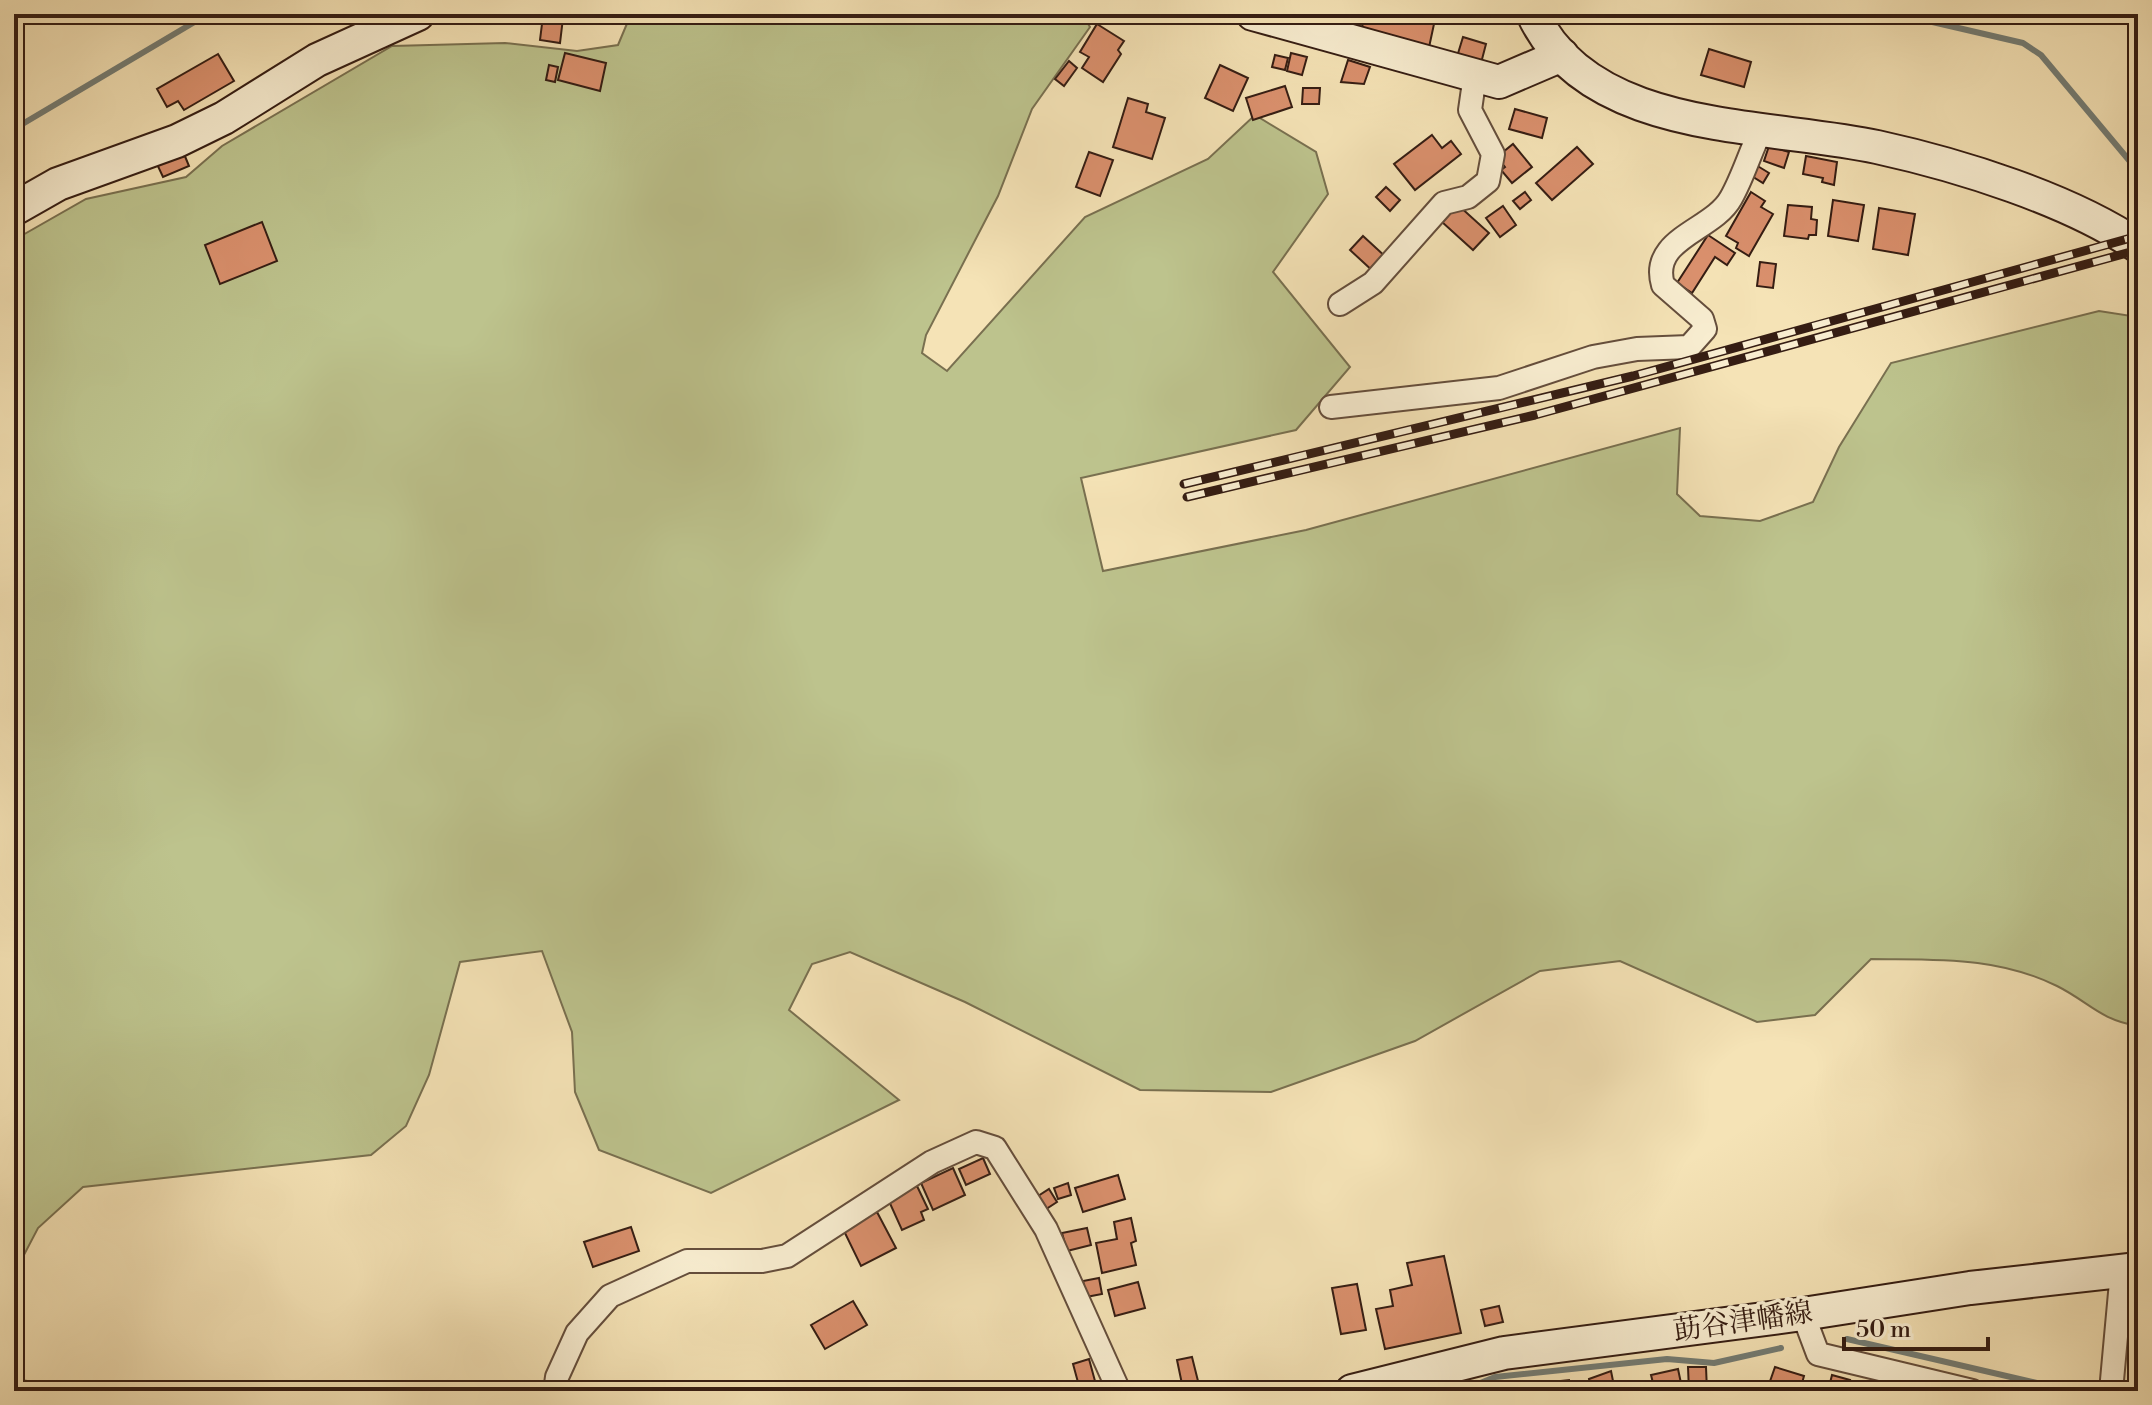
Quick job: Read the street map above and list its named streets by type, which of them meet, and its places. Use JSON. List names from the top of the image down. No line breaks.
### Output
{"streets":{"street":["莇谷津幡線"]},"scale_bar":"50 m"}
